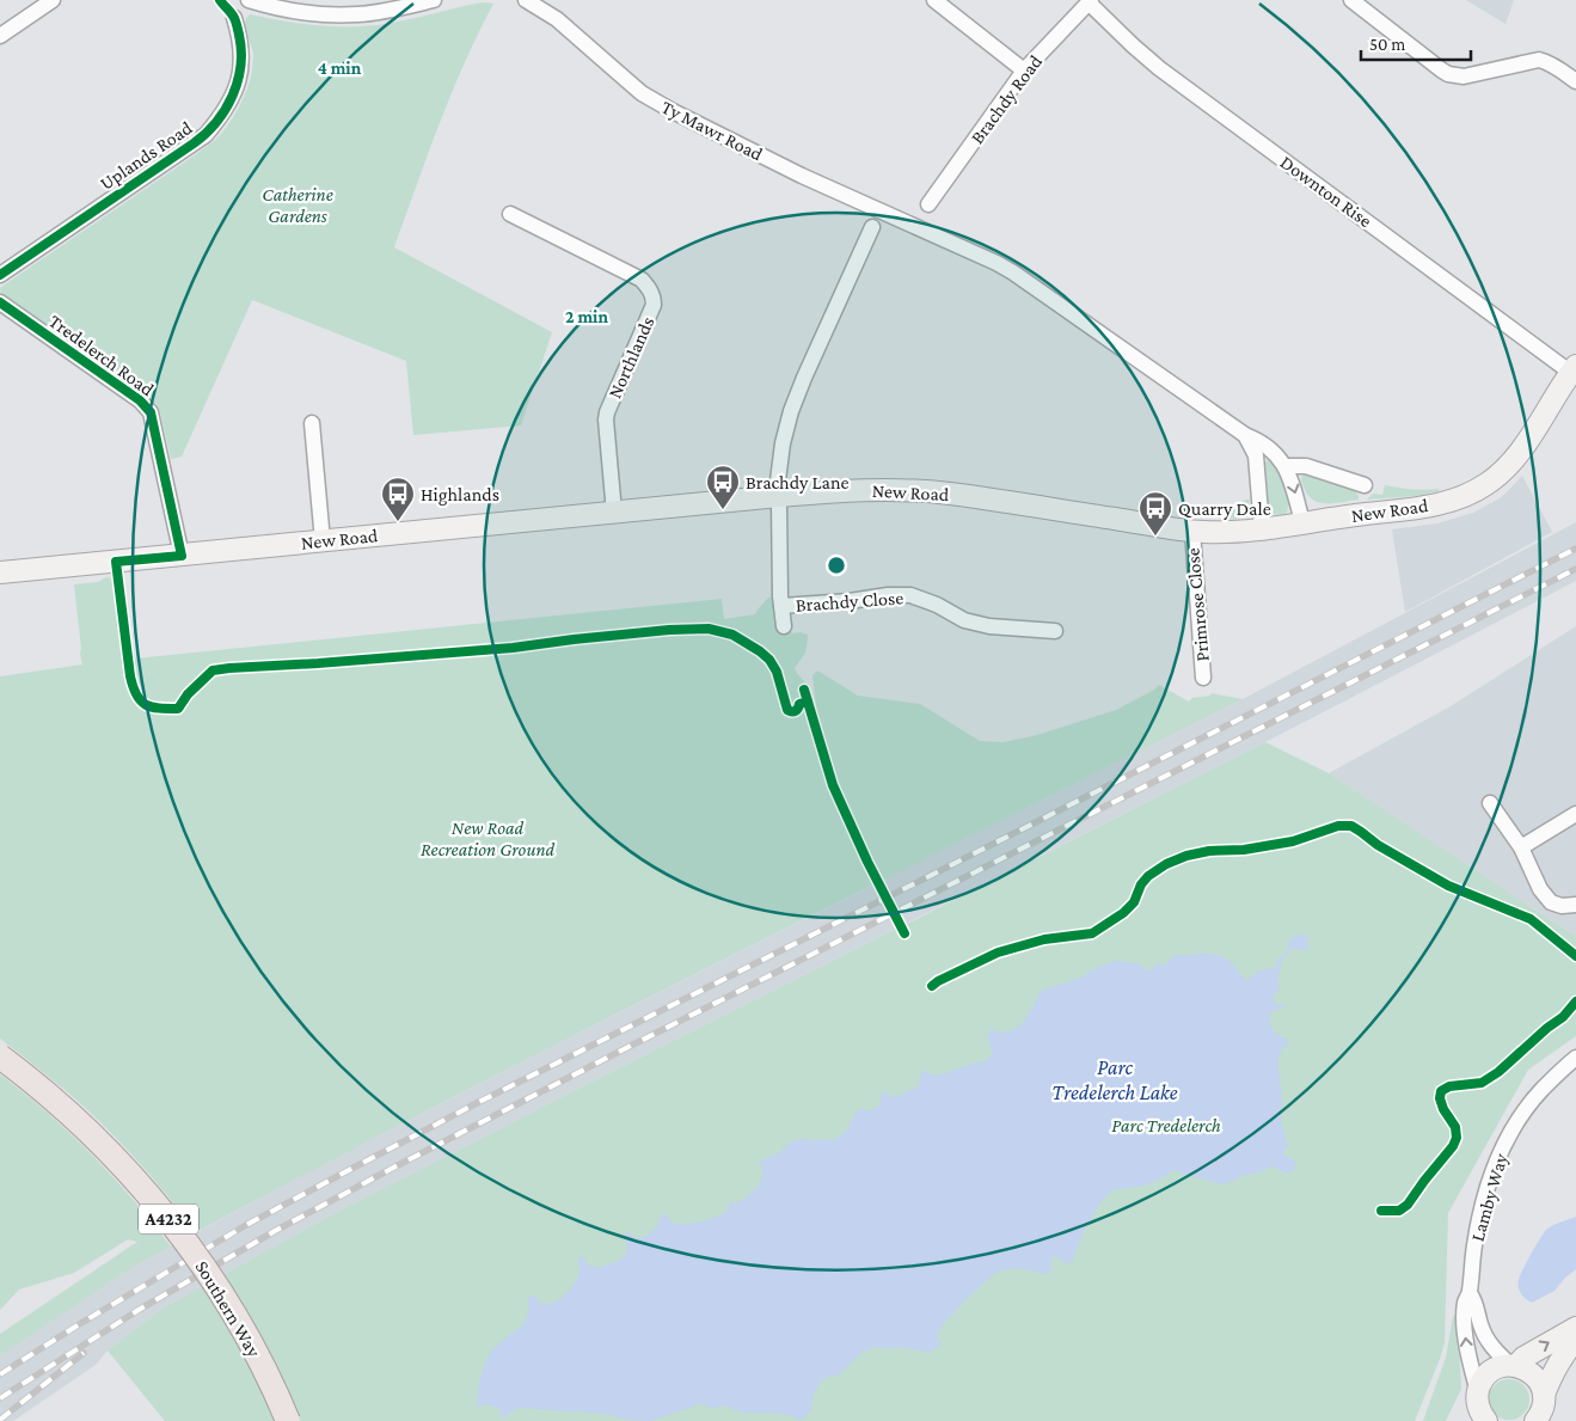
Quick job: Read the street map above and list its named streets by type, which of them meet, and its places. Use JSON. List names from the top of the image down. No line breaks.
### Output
{"streets":{"main road":["A4232","Southern Way"],"street":["Brachdy Road","Ty Mawr Road","Uplands Road","Downton Rise","Tredelerch Road","Northlands","New Road","Brachdy Close","Primrose Close","Lamby Way"]},"crossings":[["Brachdy Road","Downton Rise"],["Downton Rise","New Road"],["Tredelerch Road","New Road"],["Northlands","New Road"],["New Road","Primrose Close"]],"water":["Parc Tredelerch Lake"],"parks":["Catherine Gardens","New Road Recreation Ground","Parc Tredelerch"],"places":{"bus stop":["Brachdy Lane","Highlands","Quarry Dale"]},"scale_bar":"50 m","rings":["4 min","2 min"]}
